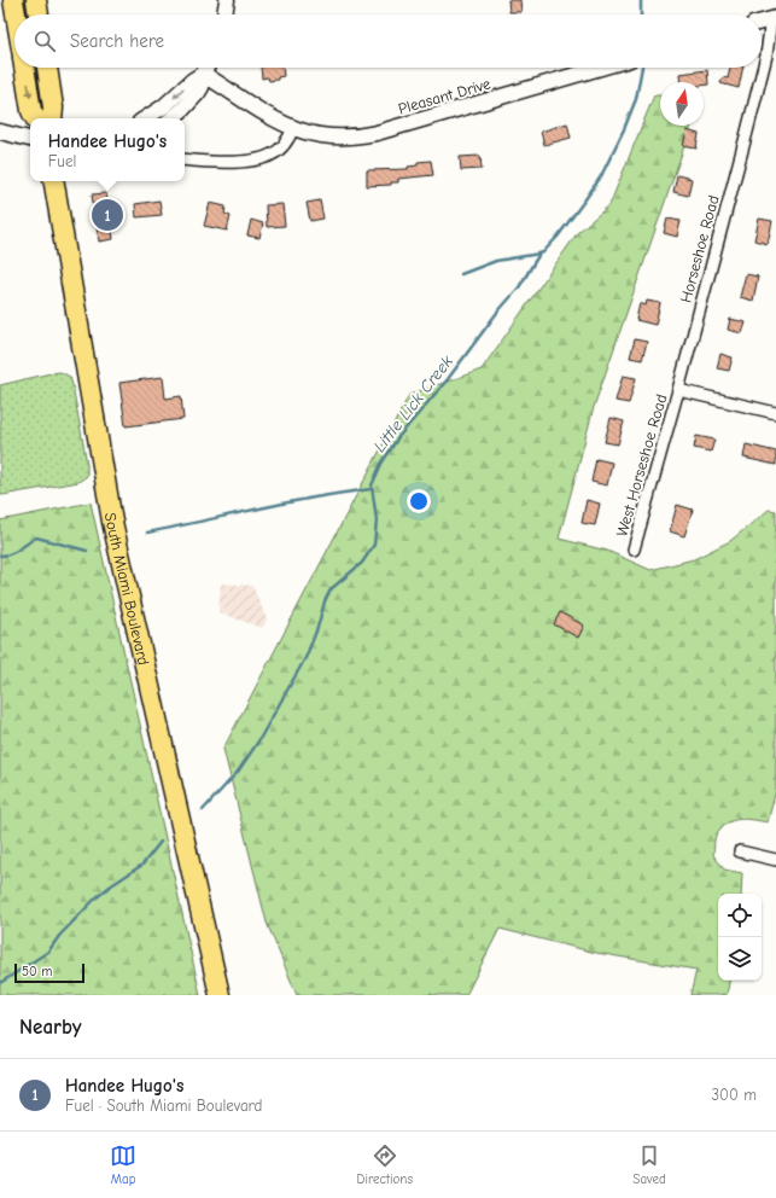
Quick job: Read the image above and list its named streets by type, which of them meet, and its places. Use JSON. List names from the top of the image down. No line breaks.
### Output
{"streets":{"highway":["South Miami Boulevard"],"street":["Pleasant Drive","Horseshoe Road","West Horseshoe Road"]},"crossings":[["Horseshoe Road","West Horseshoe Road"]],"water":["Little Lick Creek"],"scale_bar":"50 m","north":"top","page":{"search":"Search here","popup":["Handee Hugo's","Fuel"],"pins":"1","scale":"50 m","heading":"Nearby","list":[{"mark":"1","name":"Handee Hugo's","note":"Fuel · South Miami Boulevard","value":"300 m"}],"nav":["Map","Directions","Saved"]}}
